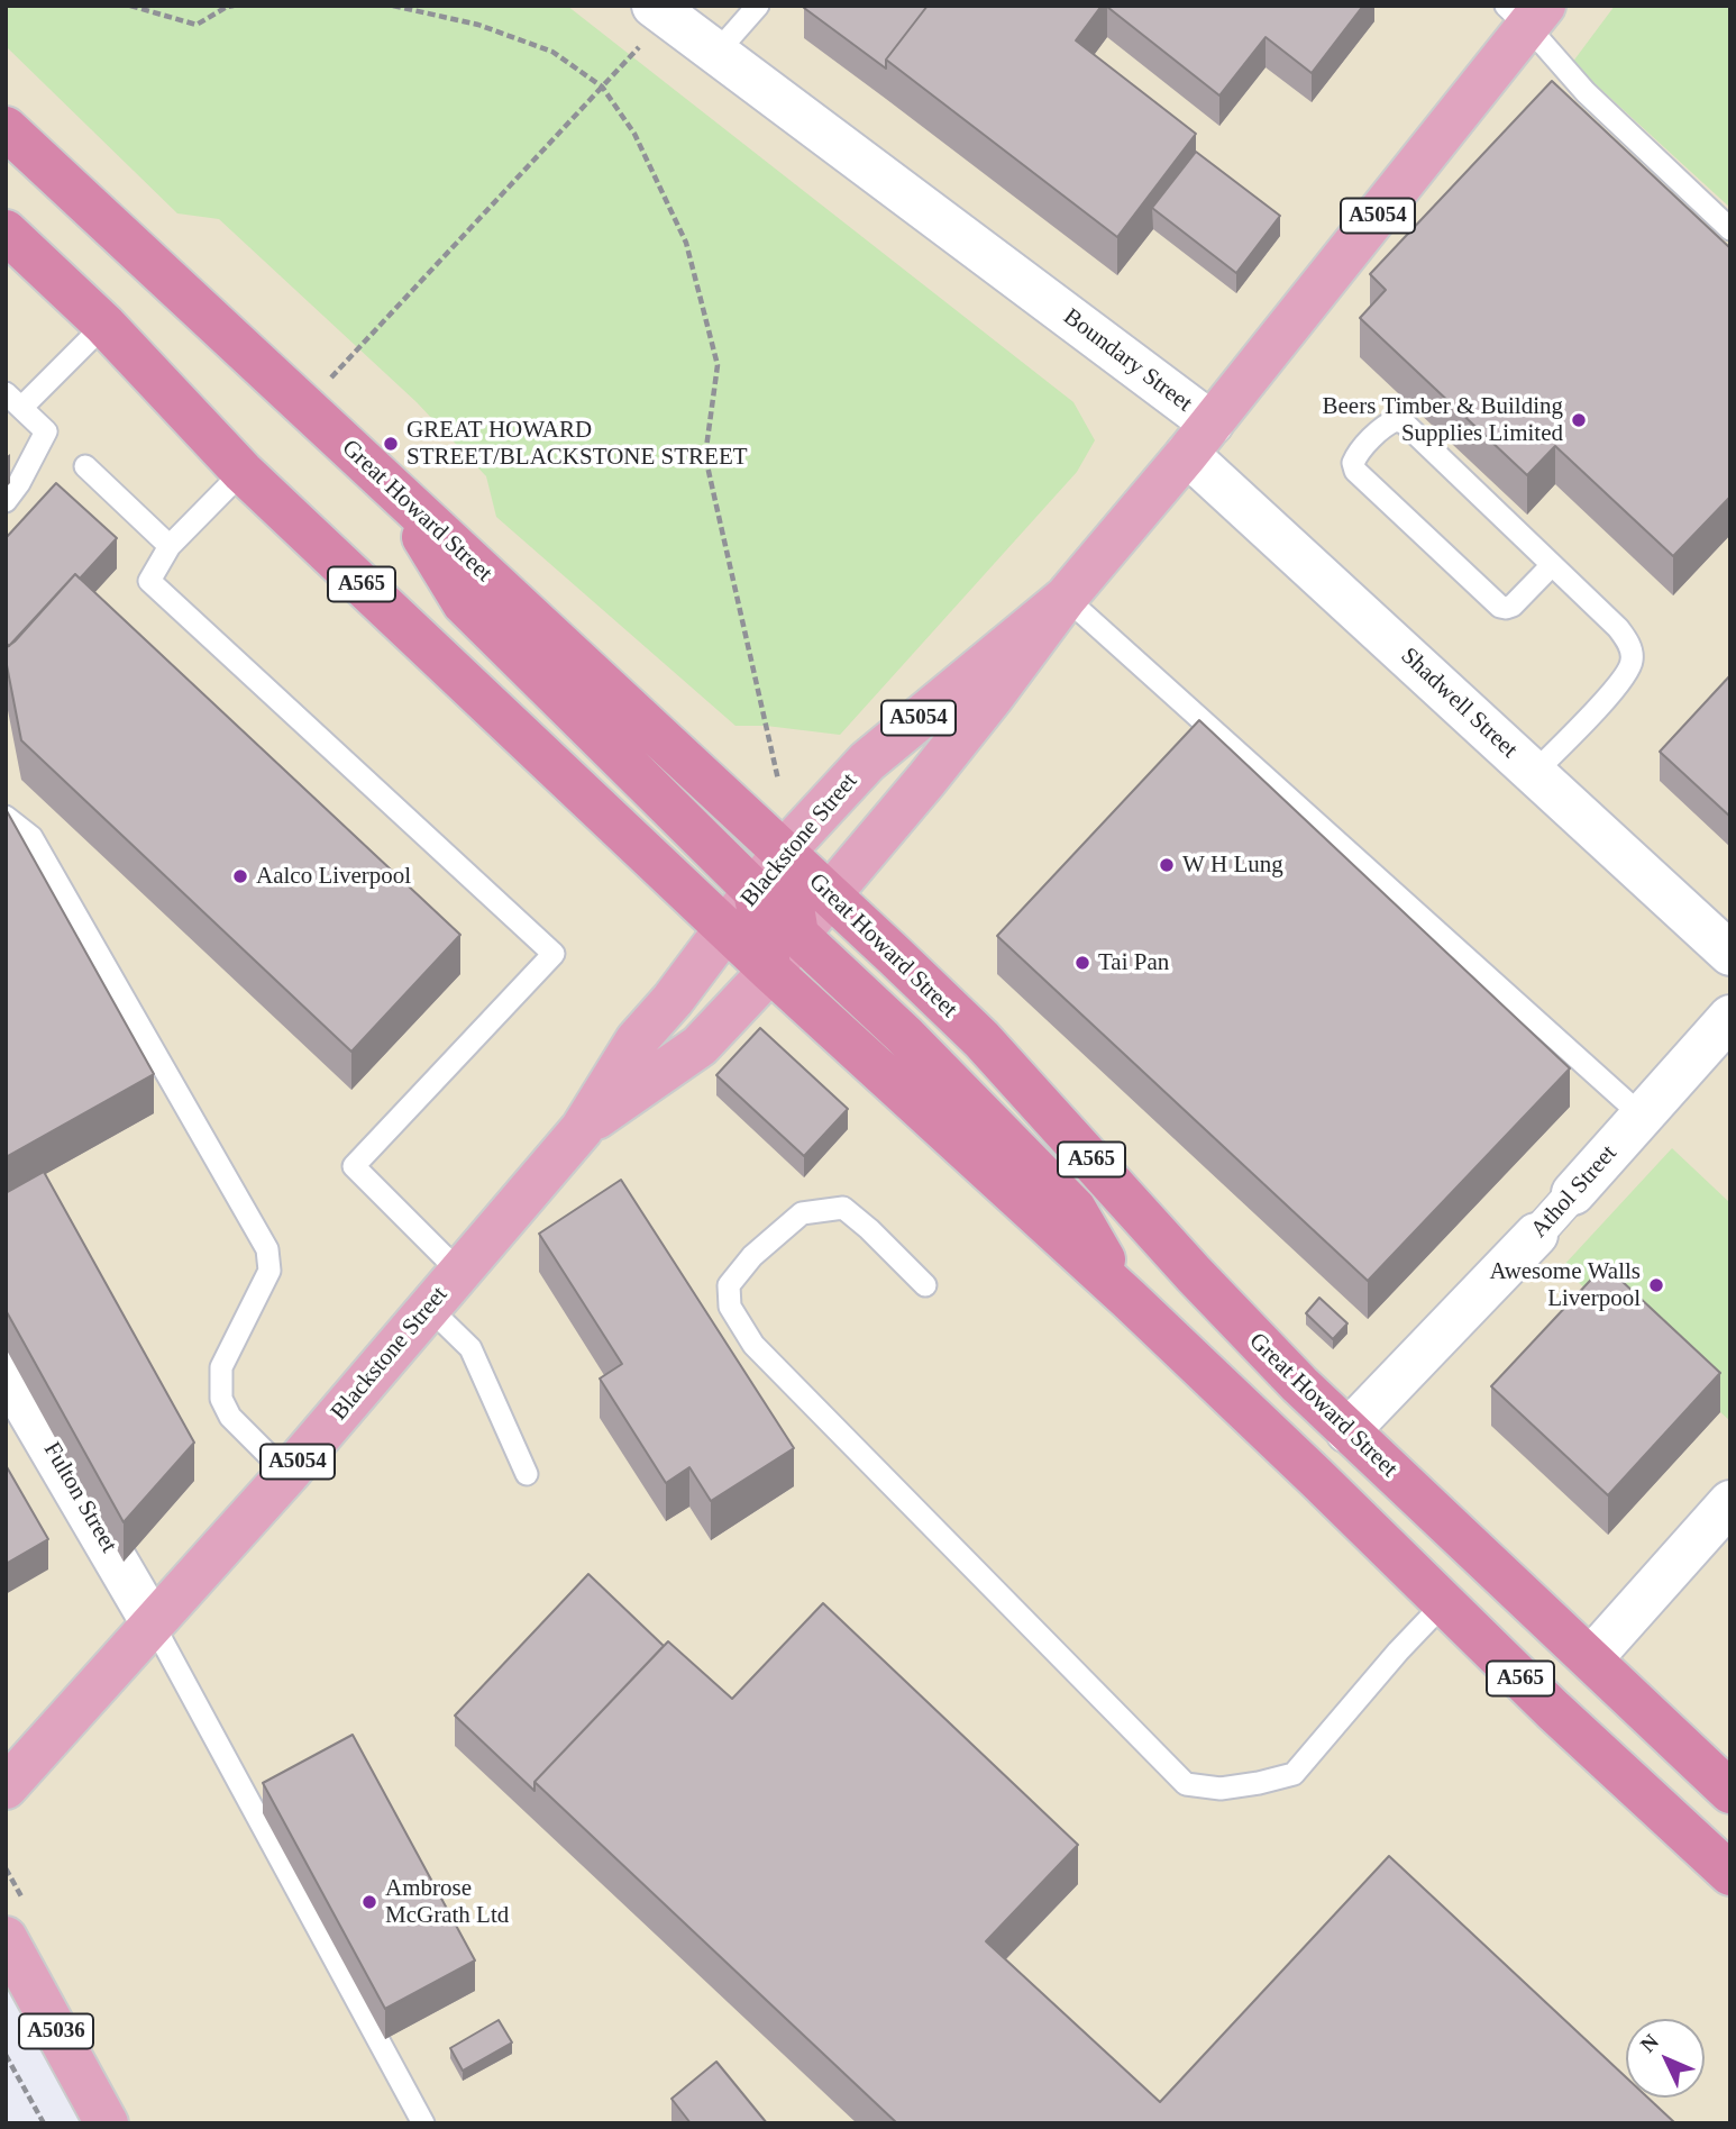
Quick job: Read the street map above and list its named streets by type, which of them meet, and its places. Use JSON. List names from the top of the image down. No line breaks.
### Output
{"streets":{"highway":["Great Howard Street","A565"],"main road":["A5054","Boundary Street","Blackstone Street","A5036"],"street":["Shadwell Street","Athol Street","Fulton Street"]},"crossings":[["Boundary Street","Shadwell Street"],["Boundary Street","Blackstone Street"],["Great Howard Street","Blackstone Street"],["Great Howard Street","Athol Street"],["A565","Blackstone Street"],["Shadwell Street","Blackstone Street"],["Blackstone Street","Fulton Street"]],"places":["Beers Timber & Building Supplies Limited","GREAT HOWARD STREET/BLACKSTONE STREET","W H Lung","Aalco Liverpool","Tai Pan","Awesome Walls Liverpool","Ambrose McGrath Ltd"],"north":"top left"}
